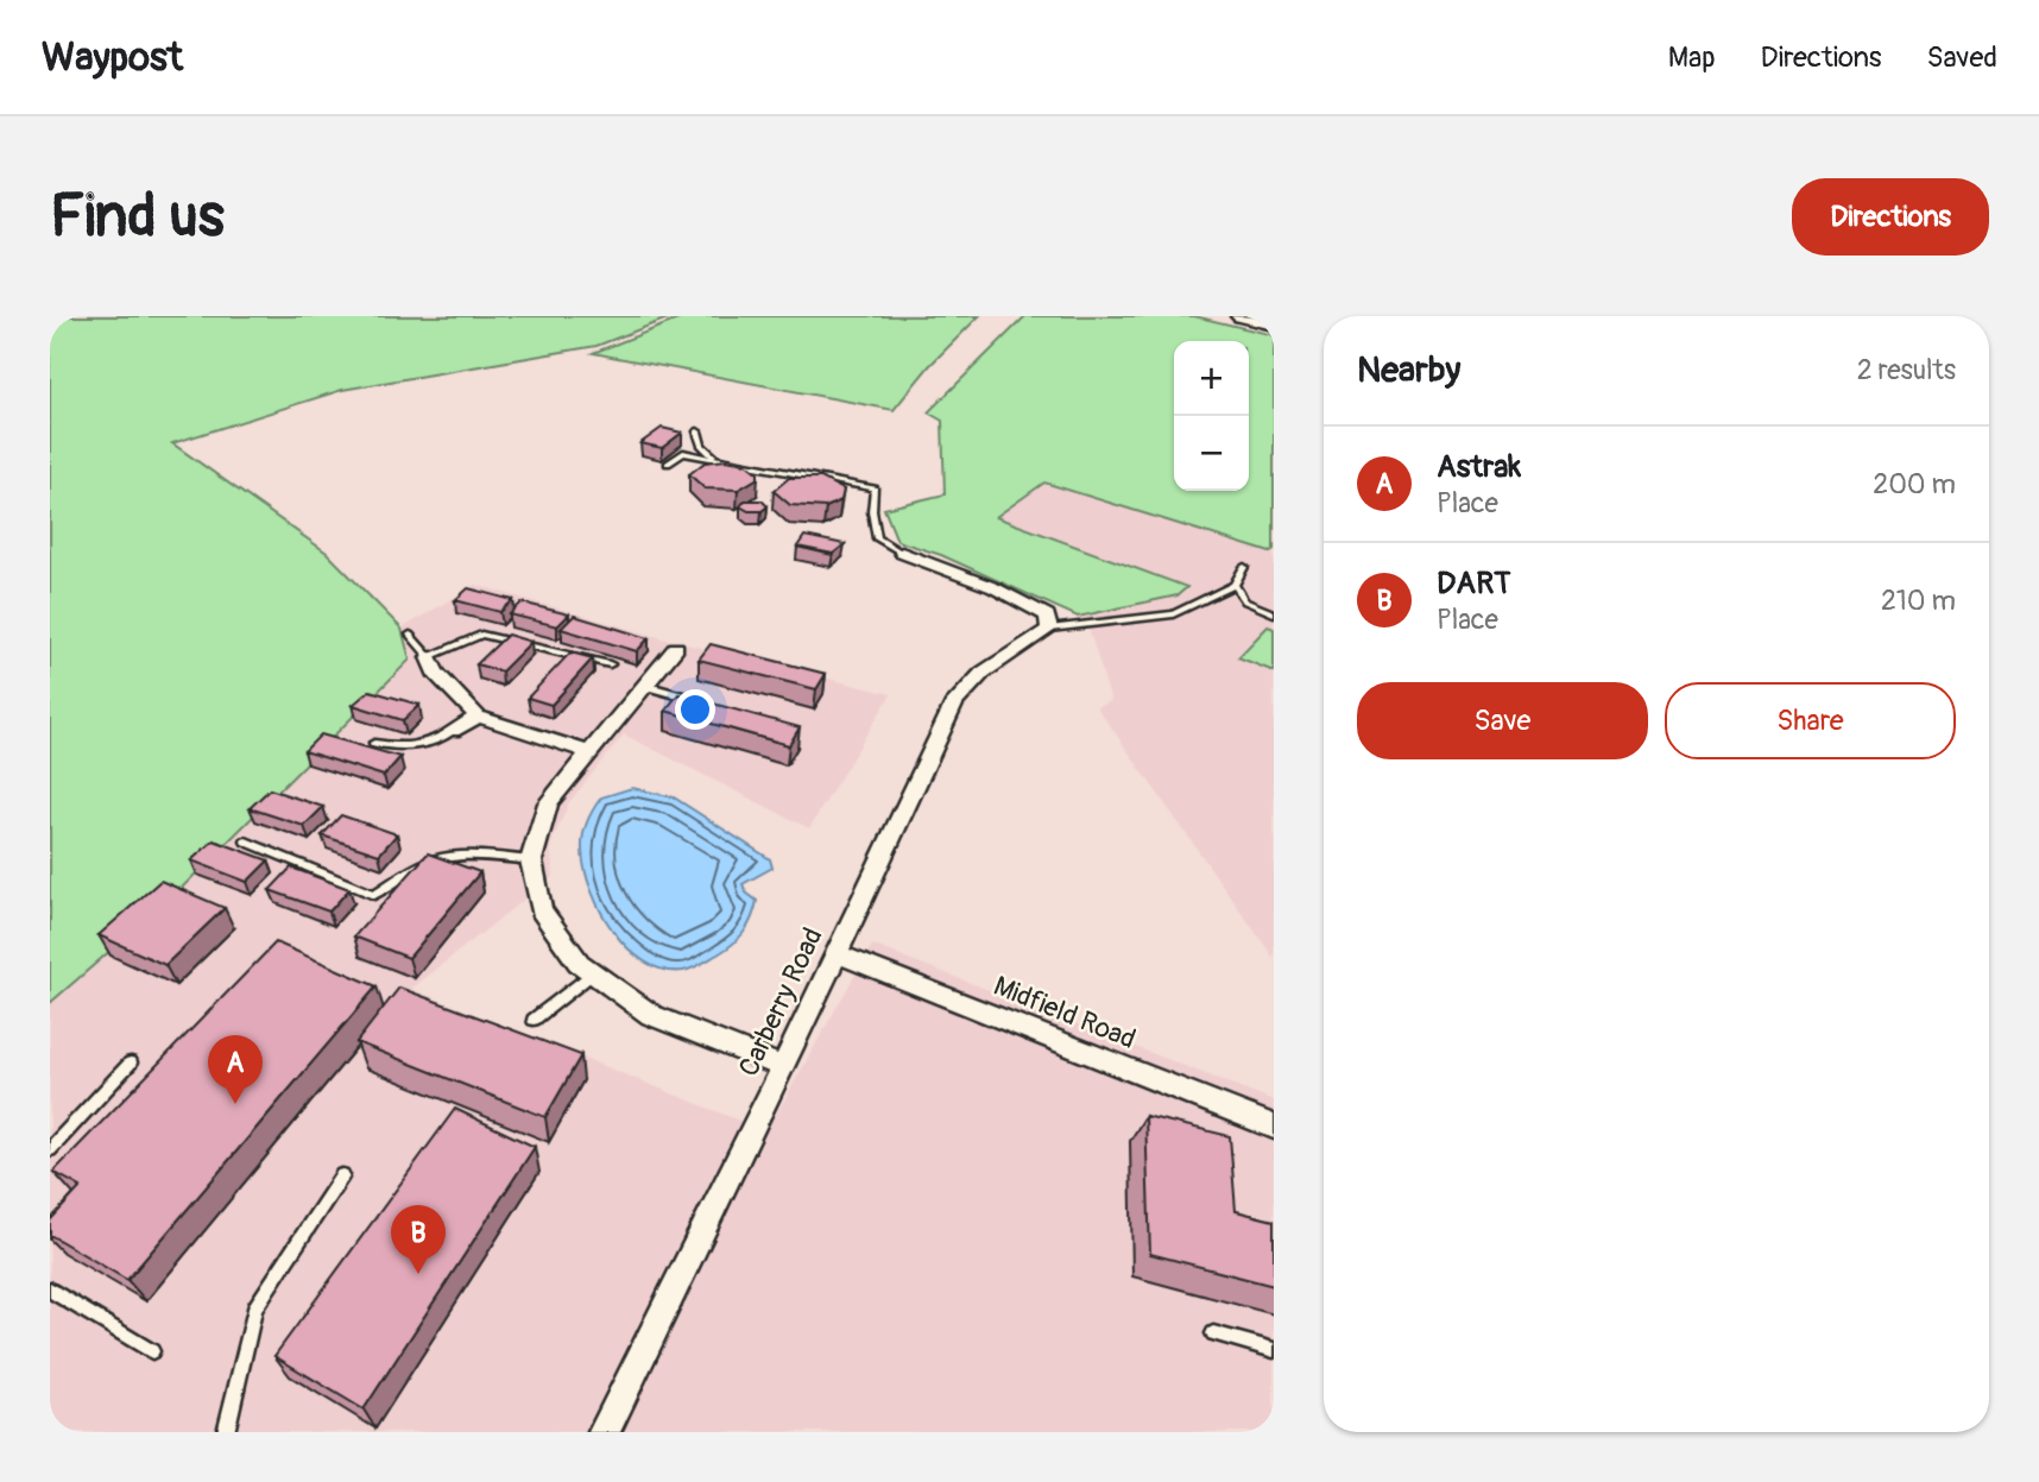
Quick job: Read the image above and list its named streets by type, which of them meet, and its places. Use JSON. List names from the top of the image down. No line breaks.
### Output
{"streets":{"street":["Carberry Road","Midfield Road"]},"crossings":[["Carberry Road","Midfield Road"]],"page":{"header":"Waypost","nav":["Map","Directions","Saved"],"buttons":["Directions",["Save","Share"]],"title":"Find us","heading":["Nearby","2 results"],"map_buttons":["+","−"],"list":[{"mark":"A","name":"Astrak","note":"Place","value":"200 m"},{"mark":"B","name":"DART","note":"Place","value":"210 m"}],"pins":["A","B"]}}
